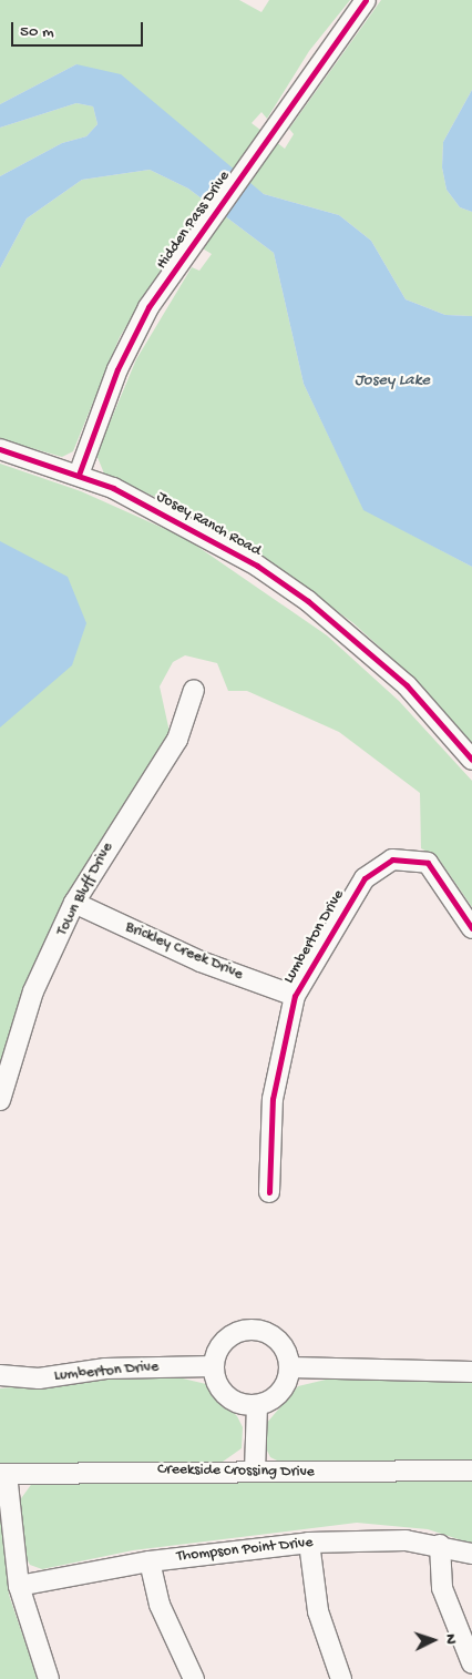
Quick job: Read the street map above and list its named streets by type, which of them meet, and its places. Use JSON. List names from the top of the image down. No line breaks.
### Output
{"streets":{"street":["Hidden Pass Drive","Josey Ranch Road","Town Bluff Drive","Lumberton Drive","Brickley Creek Drive","Creekside Crossing Drive","Thompson Point Drive"]},"crossings":[["Hidden Pass Drive","Josey Ranch Road"],["Town Bluff Drive","Brickley Creek Drive"],["Lumberton Drive","Brickley Creek Drive"]],"water":["Josey Lake"],"scale_bar":"50 m","north":"right"}
